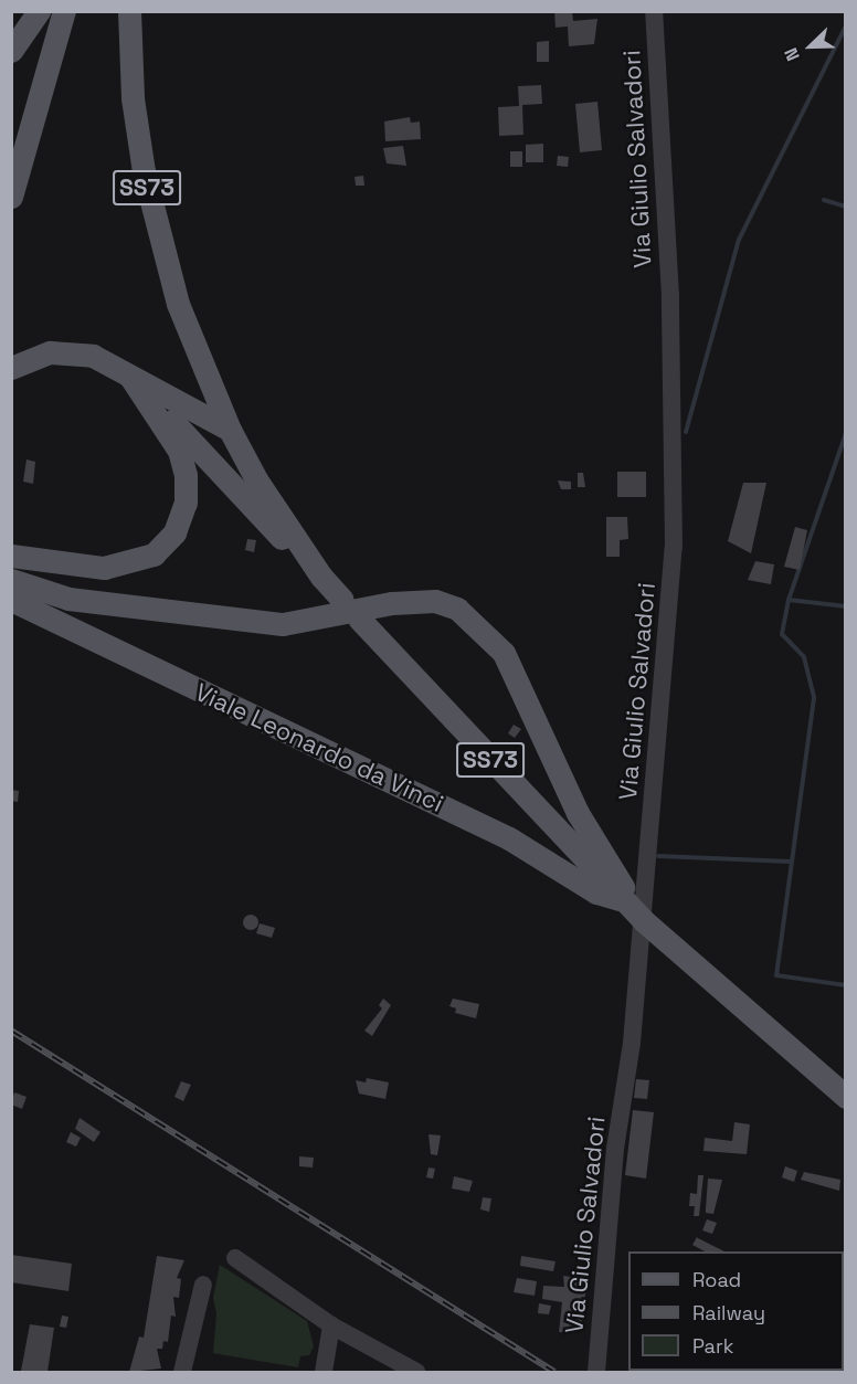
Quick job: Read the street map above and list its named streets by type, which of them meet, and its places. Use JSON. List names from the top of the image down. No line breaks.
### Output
{"streets":{"main road":["SS73","Viale Leonardo da Vinci"],"street":["Via Giulio Salvadori"]},"crossings":[["Via Giulio Salvadori","SS73"],["Via Giulio Salvadori","Viale Leonardo da Vinci"],["SS73","Viale Leonardo da Vinci"]],"legend":["Road","Railway","Park"],"north":"bottom left"}
